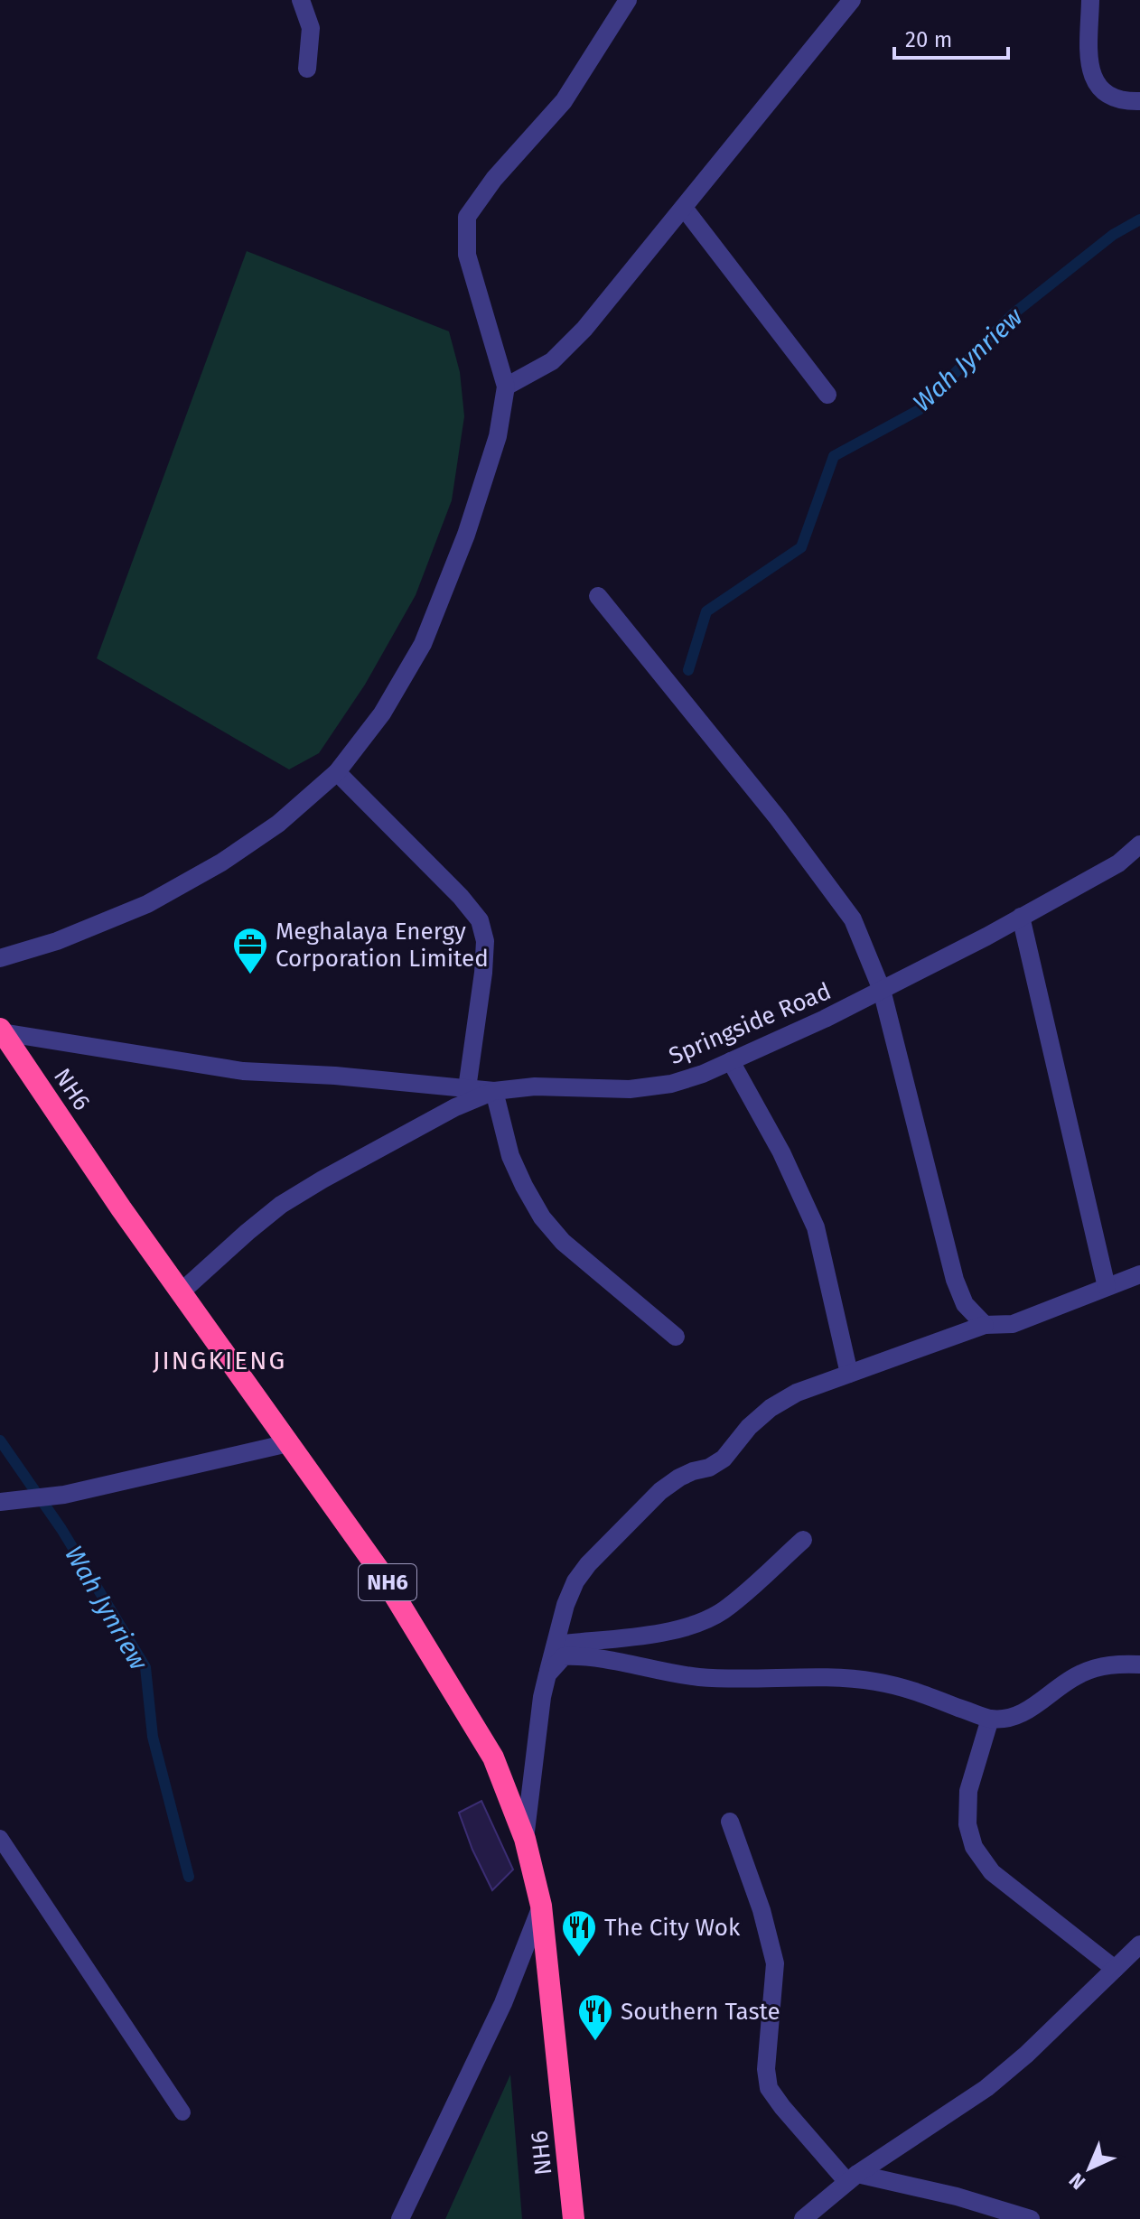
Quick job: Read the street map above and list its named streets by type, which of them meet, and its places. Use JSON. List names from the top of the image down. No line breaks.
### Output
{"streets":{"highway":["NH6"],"street":["Springside Road"]},"crossings":[["Springside Road","NH6"]],"districts":["JINGKIENG"],"water":["Wah Jynriew"],"places":{"office":["Meghalaya Energy Corporation Limited"],"restaurant":["The City Wok","Southern Taste"]},"scale_bar":"20 m","north":"bottom left"}
